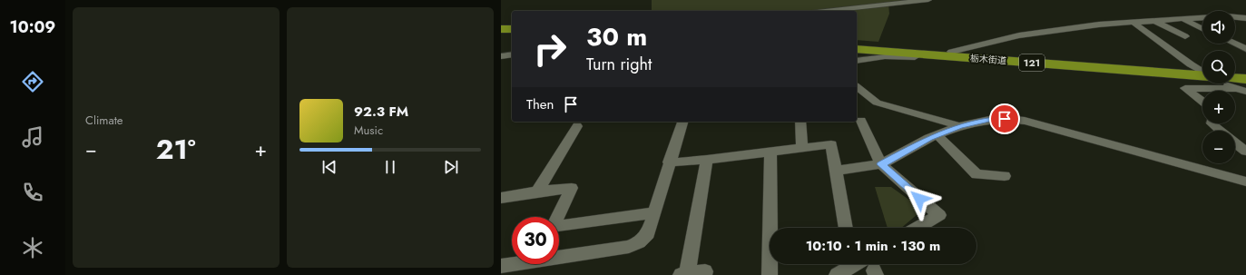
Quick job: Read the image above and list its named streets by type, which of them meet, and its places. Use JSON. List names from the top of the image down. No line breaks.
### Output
{"streets":{"highway":["栃木街道","121"]},"page":{"tabs":"10:09","tile":"Climate","map_buttons":["+","−"],"turn":["30 m","Turn right"],"then":"Then","song":["92.3 FM","Music"],"heat":["−","21°","+"],"limit":"30","trip":"10:10 · 1 min · 130 m"}}
